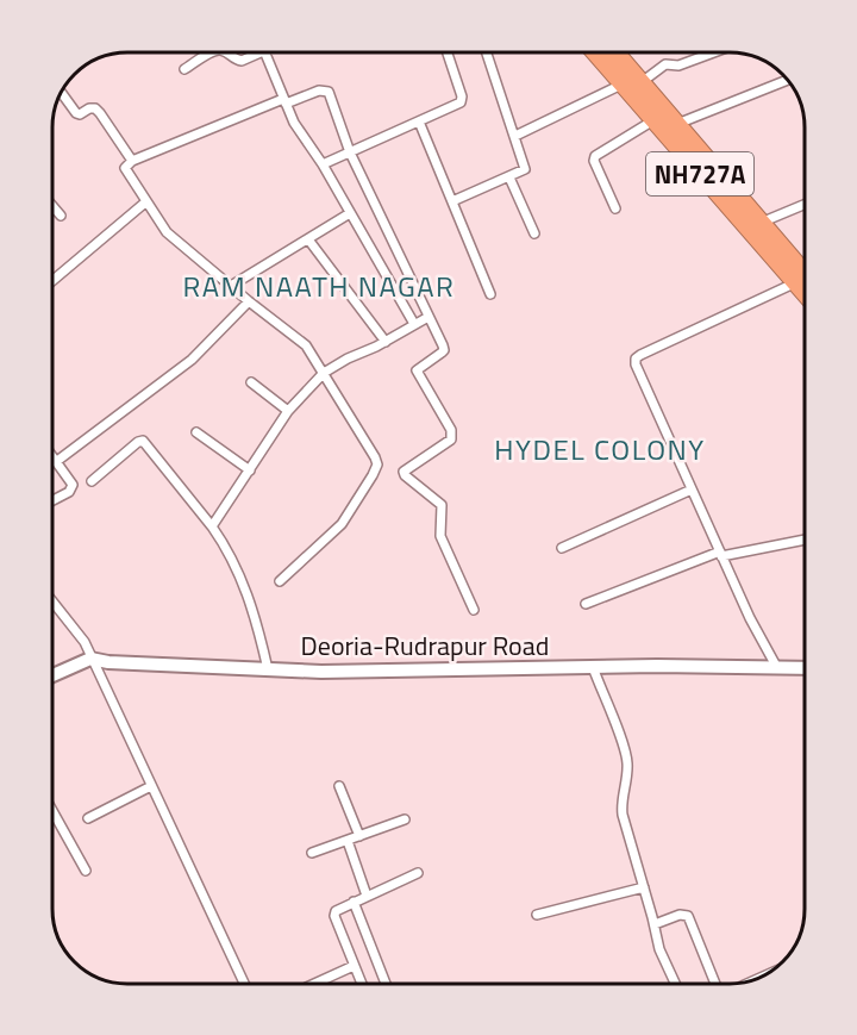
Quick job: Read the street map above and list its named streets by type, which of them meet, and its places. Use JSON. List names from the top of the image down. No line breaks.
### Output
{"streets":{"highway":["NH727A"],"main road":["Deoria-Rudrapur Road"]},"districts":["RAM NAATH NAGAR","HYDEL COLONY"]}
